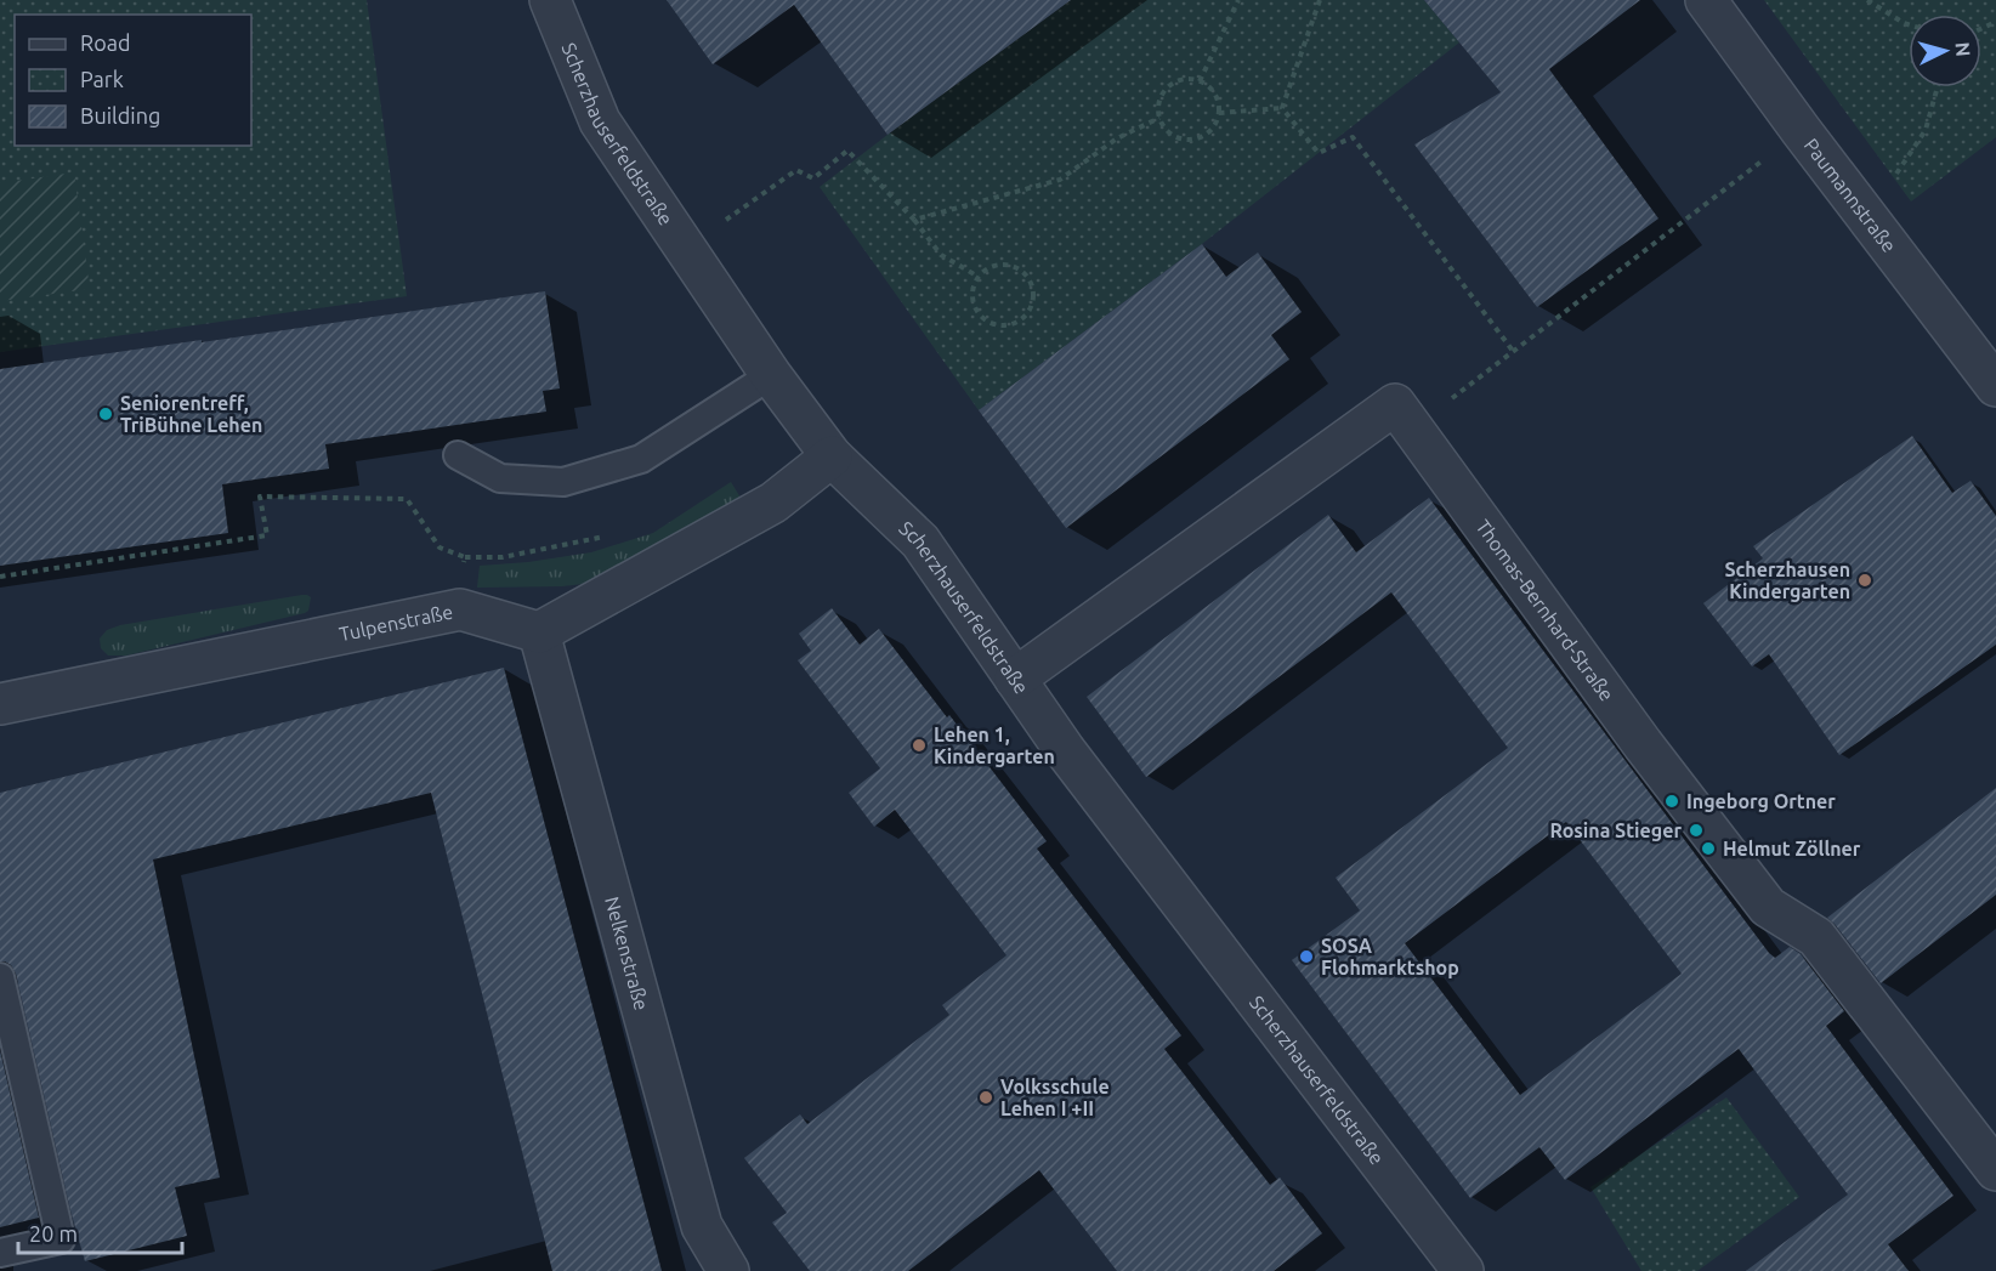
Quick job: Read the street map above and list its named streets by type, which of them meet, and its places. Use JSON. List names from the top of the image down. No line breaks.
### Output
{"streets":{"street":["Scherzhauserfeldstraße","Paumannstraße","Thomas-Bernhard-Straße","Tulpenstraße","Nelkenstraße"]},"crossings":[["Tulpenstraße","Nelkenstraße"]],"places":["Seniorentreff, TriBühne Lehen","Scherzhausen Kindergarten","Lehen 1, Kindergarten","Ingeborg Ortner","Rosina Stieger","Helmut Zöllner","SOSA Flohmarktshop","Volksschule Lehen I +II"],"legend":["Road","Park","Building"],"scale_bar":"20 m","north":"right"}
